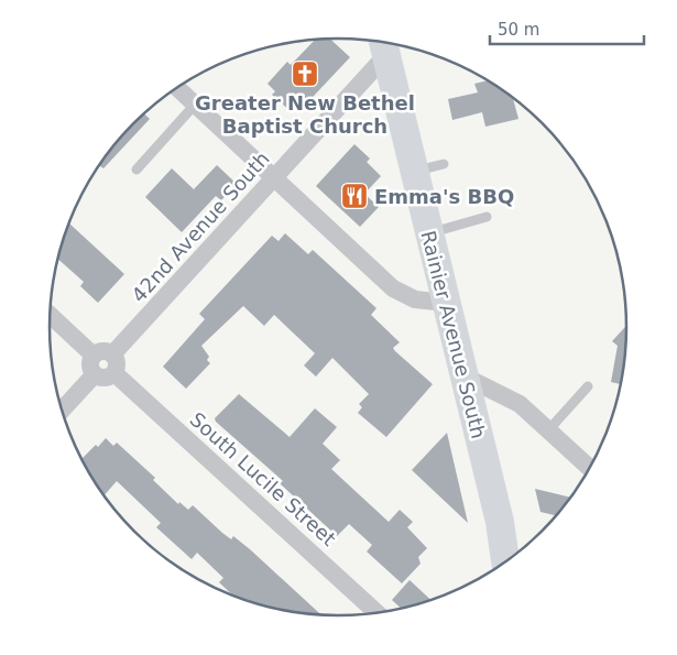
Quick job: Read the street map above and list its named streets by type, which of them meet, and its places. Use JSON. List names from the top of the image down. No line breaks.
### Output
{"streets":{"main road":["Rainier Avenue South"],"street":["42nd Avenue South","South Lucile Street"]},"crossings":[["42nd Avenue South","Rainier Avenue South"],["42nd Avenue South","South Lucile Street"]],"places":{"church":["Greater New Bethel Baptist Church"],"restaurant":["Emma's BBQ"]},"scale_bar":"50 m"}
